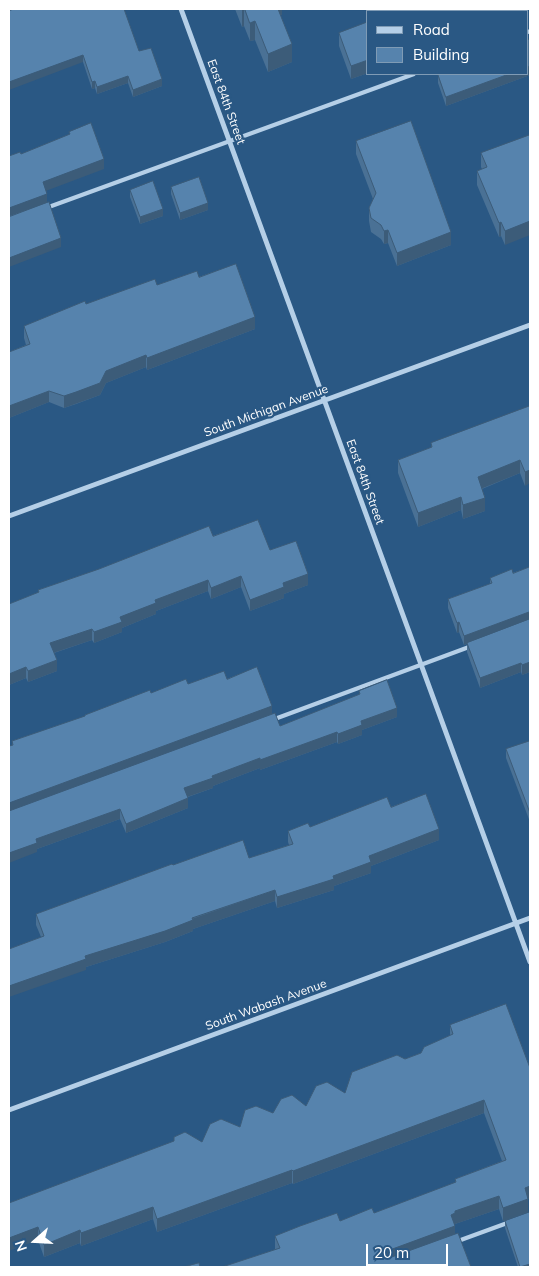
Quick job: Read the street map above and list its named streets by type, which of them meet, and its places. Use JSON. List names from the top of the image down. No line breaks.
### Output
{"streets":{"street":["East 84th Street","South Michigan Avenue","South Wabash Avenue"]},"crossings":[["East 84th Street","South Michigan Avenue"],["East 84th Street","South Wabash Avenue"]],"legend":["Road","Building"],"scale_bar":"20 m","north":"left"}
